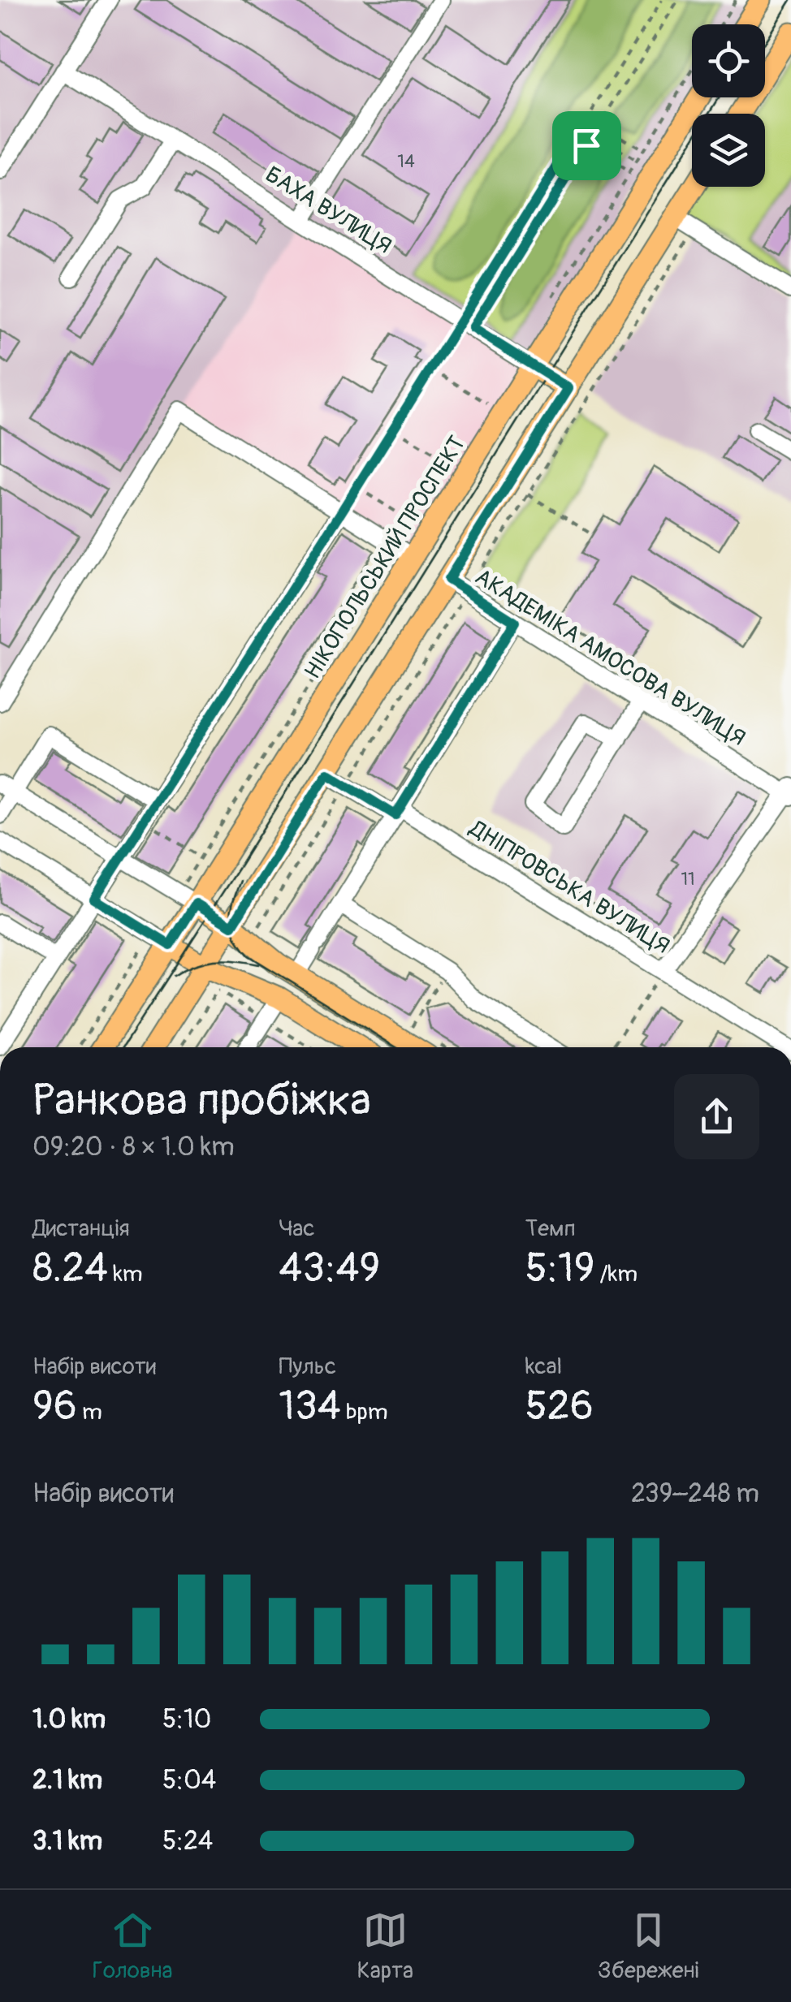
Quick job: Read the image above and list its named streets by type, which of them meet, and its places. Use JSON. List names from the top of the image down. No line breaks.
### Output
{"streets":{"main road":["БАХА ВУЛИЦЯ","НІКОПОЛЬСЬКИЙ ПРОСПЕКТ"],"street":["АКАДЕМІКА АМОСОВА ВУЛИЦЯ","ДНІПРОВСЬКА ВУЛИЦЯ"]},"crossings":[["БАХА ВУЛИЦЯ","НІКОПОЛЬСЬКИЙ ПРОСПЕКТ"]],"house_numbers":["14","11"],"page":{"heading":["Ранкова пробіжка","09:20 · 8 × 1.0 km"],"stats":[["Дистанція","8.24 km"],["Час","43:49"],["Темп","5:19 /km"],["Набір висоти","96 m"],["Пульс","134 bpm"],["kcal","526"]],"chart":["Набір висоти","239–248 m"],"list":[{"name":"1.0 km","note":"5:10"},{"name":"2.1 km","note":"5:04"},{"name":"3.1 km","note":"5:24"}],"tabs":["Головна","Карта","Збережені"]}}
